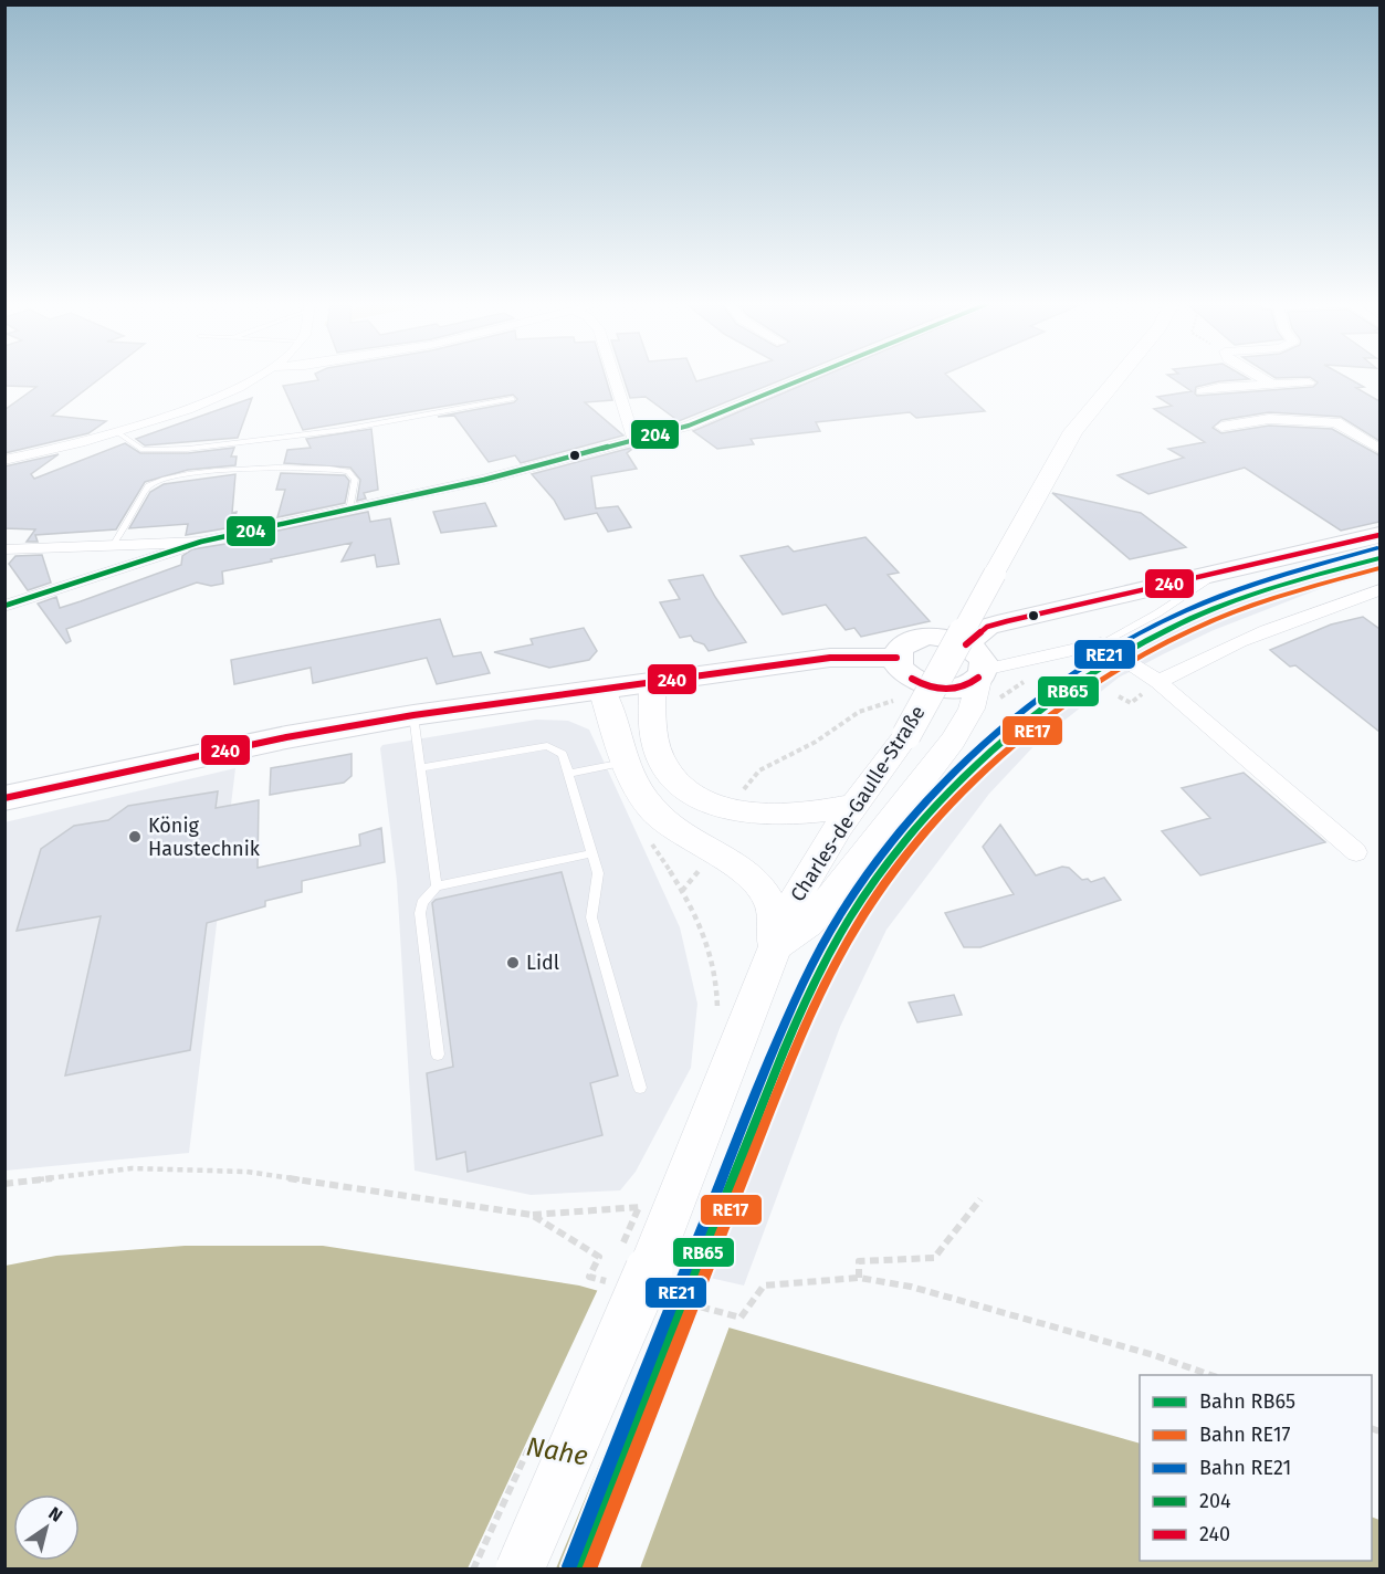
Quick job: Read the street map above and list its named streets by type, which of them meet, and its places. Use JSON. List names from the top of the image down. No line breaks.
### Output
{"streets":{"street":["Charles-de-Gaulle-Straße"]},"water":["Nahe"],"places":["König Haustechnik","Lidl"],"lines":["transit line 204","transit line 240","rail line RE21","rail line RB65","rail line RE17"],"legend":["Bahn RB65","Bahn RE17","Bahn RE21","204","240"],"north":"top right"}
